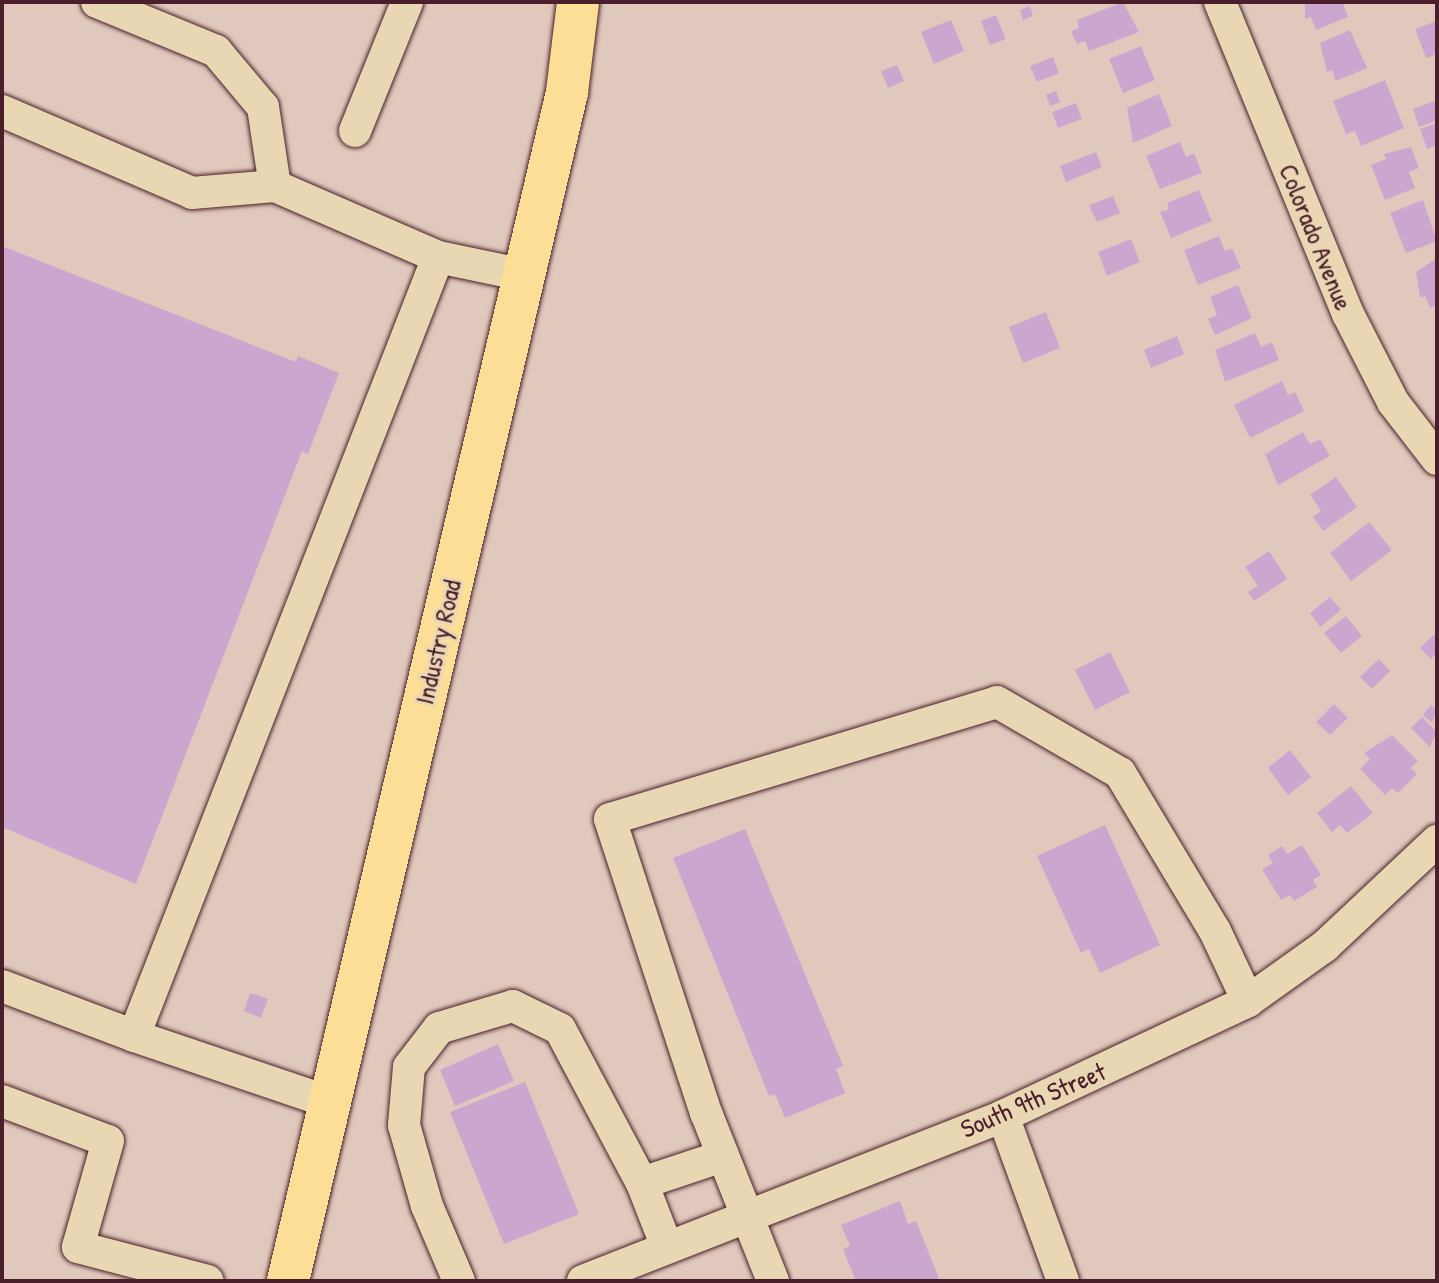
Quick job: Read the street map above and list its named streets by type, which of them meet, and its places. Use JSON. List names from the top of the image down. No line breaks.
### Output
{"streets":{"main road":["Industry Road"],"street":["Colorado Avenue","South 9th Street"]}}
